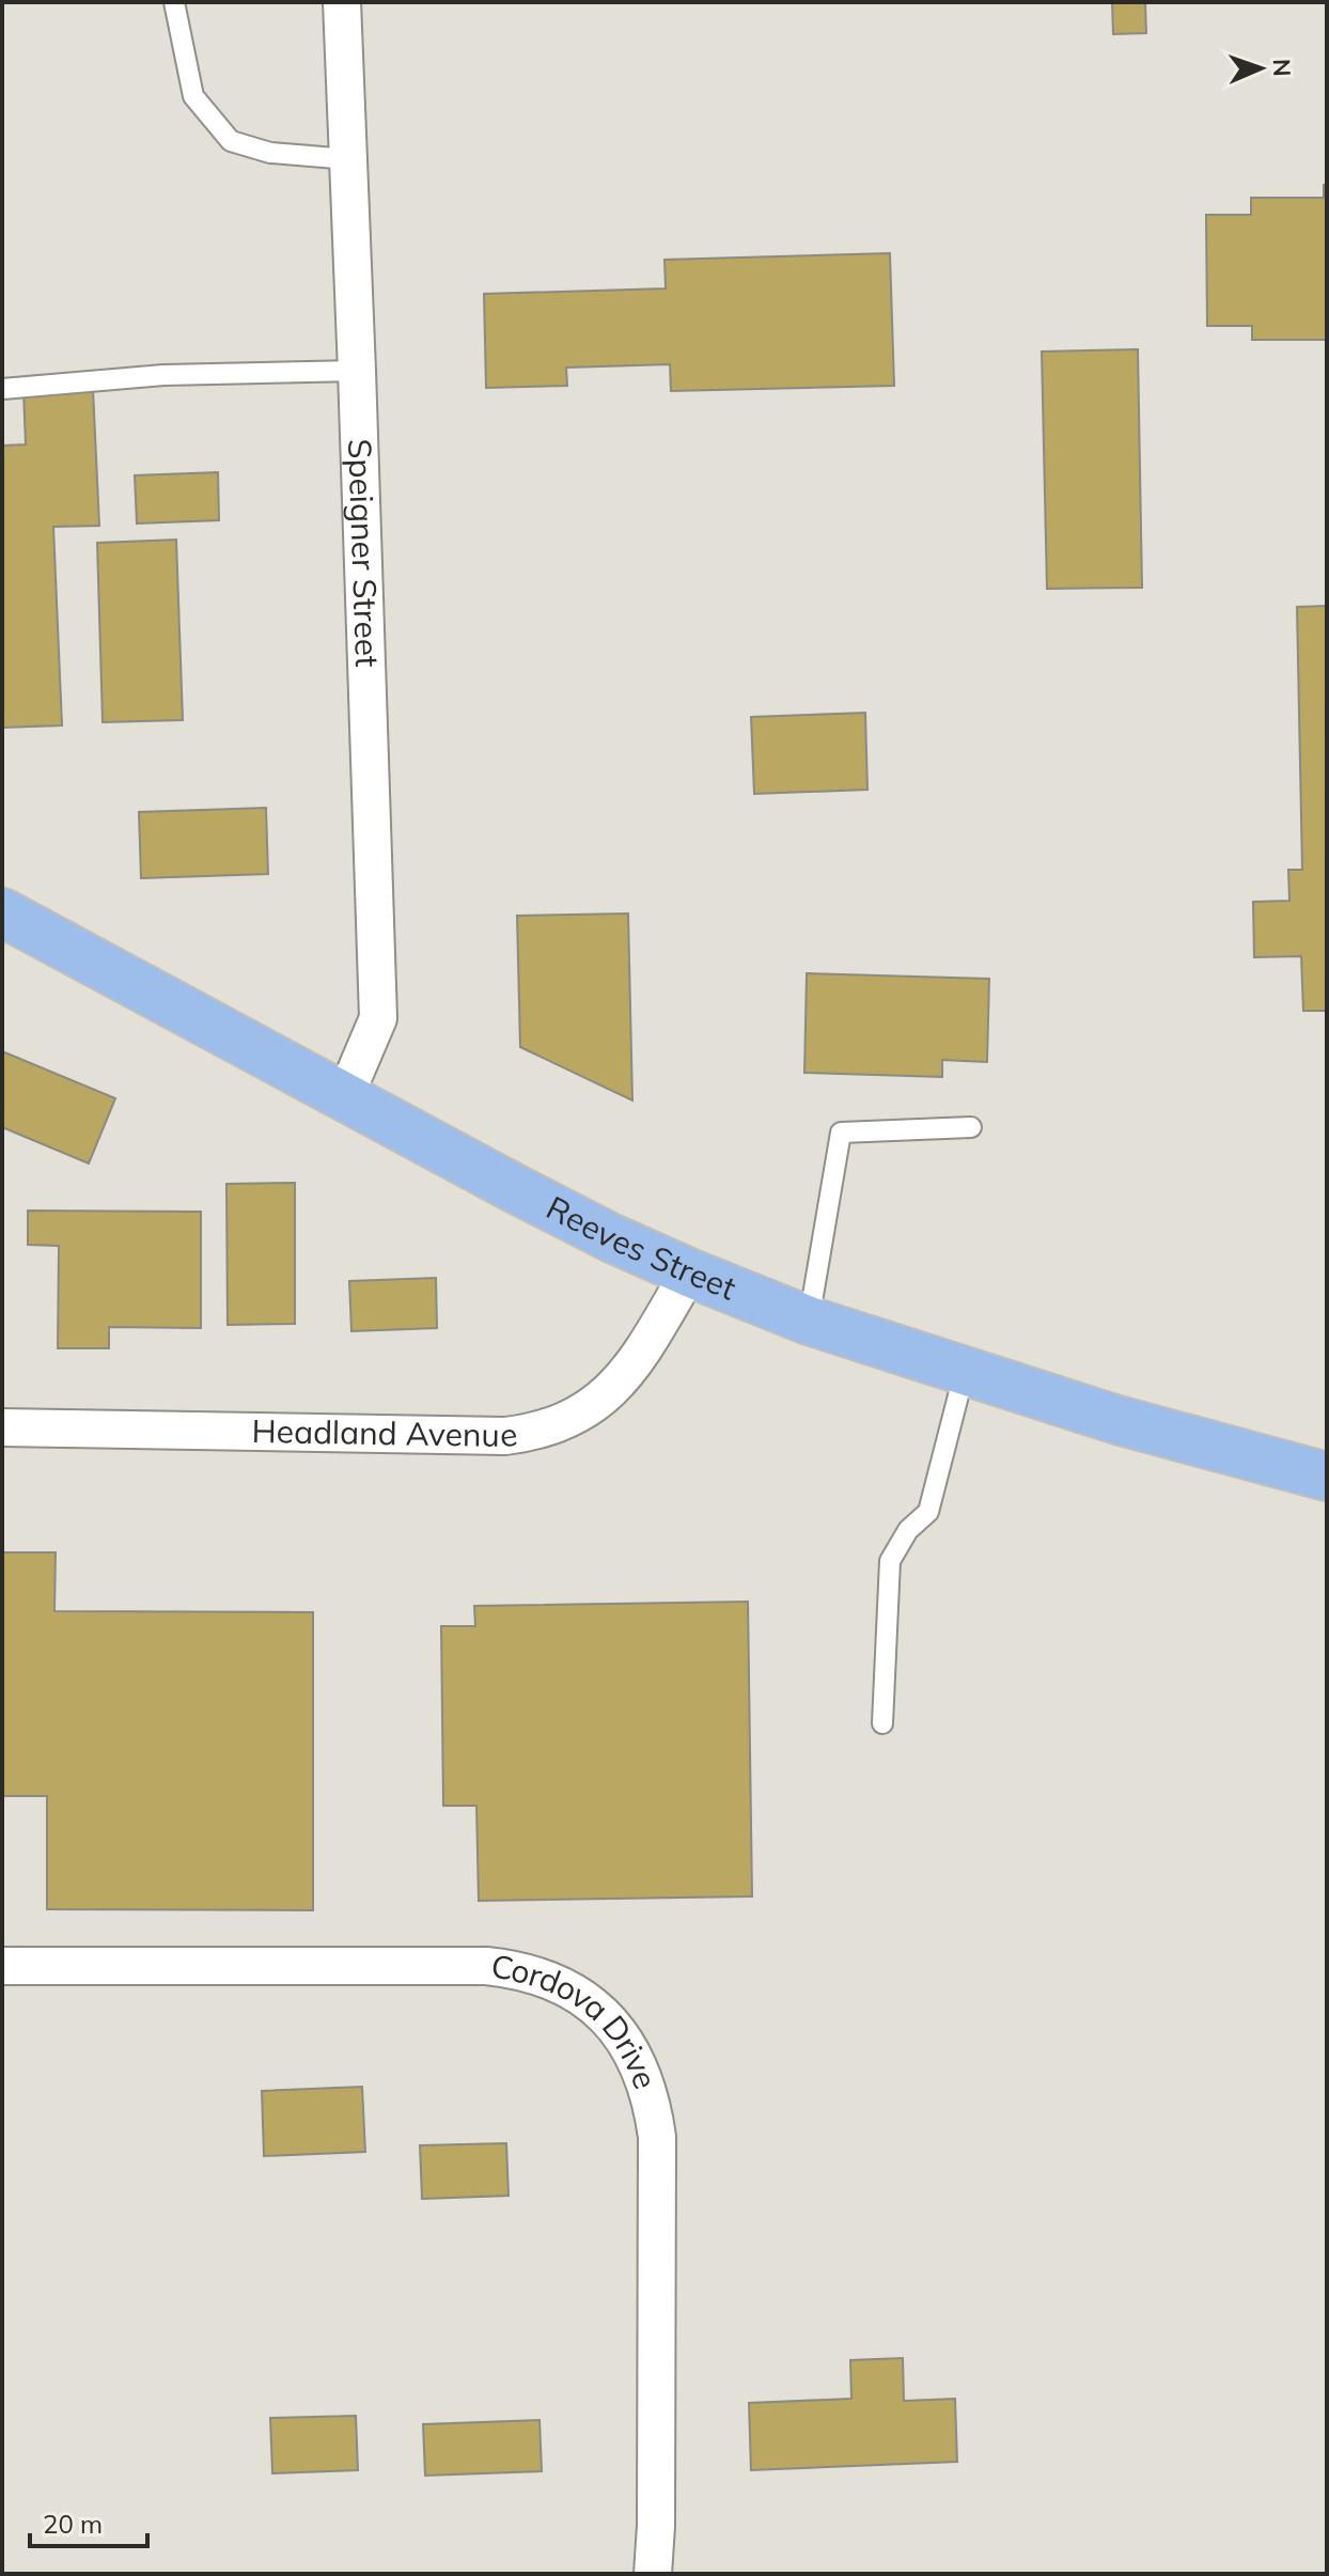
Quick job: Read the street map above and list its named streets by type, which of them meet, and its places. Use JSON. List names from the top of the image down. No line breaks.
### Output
{"streets":{"main road":["Reeves Street"],"street":["Speigner Street","Headland Avenue","Cordova Drive"]},"crossings":[["Speigner Street","Reeves Street"],["Reeves Street","Headland Avenue"]],"scale_bar":"20 m","north":"right"}
